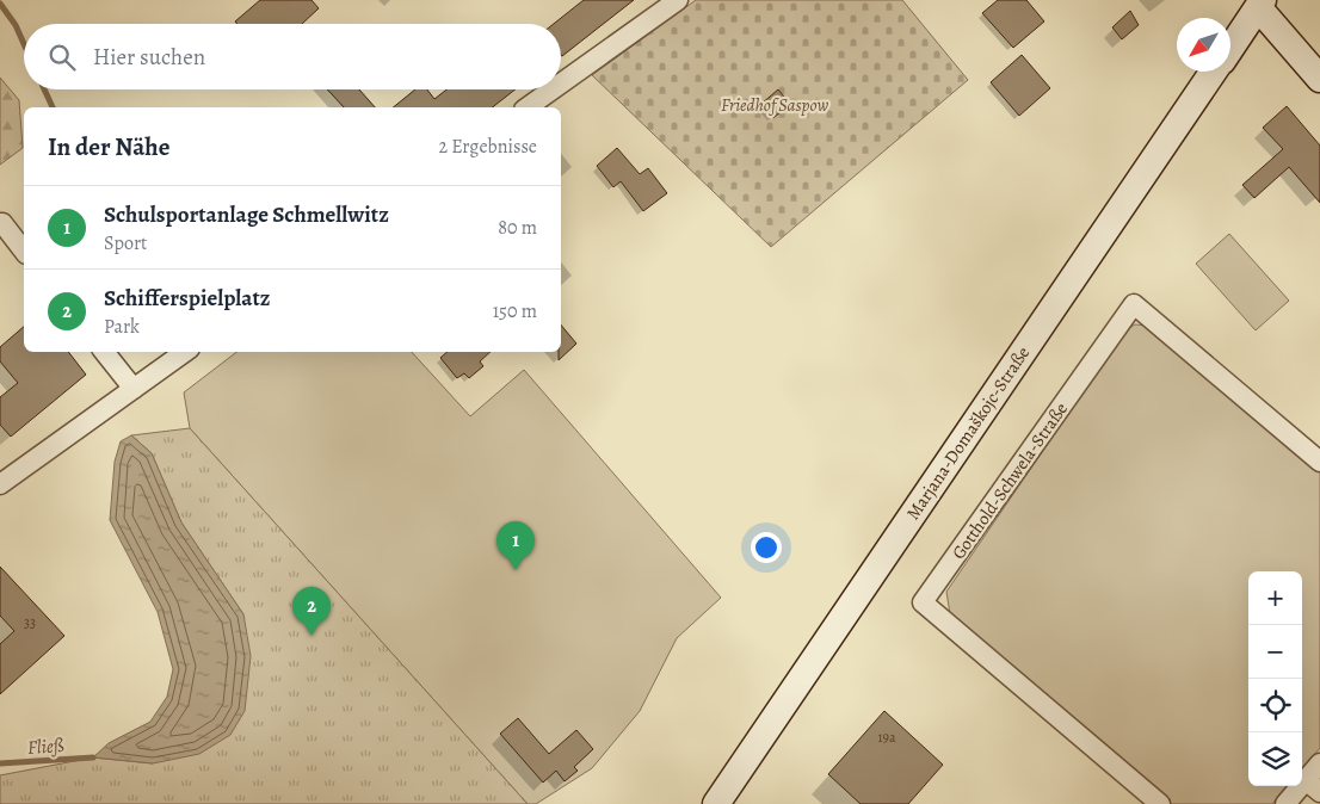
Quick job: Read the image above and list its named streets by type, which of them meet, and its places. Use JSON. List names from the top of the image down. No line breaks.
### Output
{"streets":{"street":["Marjana-Domaškojc-Straße","Gotthold-Schwela-Straße"]},"water":["Fließ"],"parks":["Friedhof Saspow"],"house_numbers":["33","19a"],"north":"bottom left","page":{"search":"Hier suchen","heading":["In der Nähe","2 Ergebnisse"],"list":[{"mark":"1","name":"Schulsportanlage Schmellwitz","note":"Sport","value":"80 m"},{"mark":"2","name":"Schifferspielplatz","note":"Park","value":"150 m"}],"pins":["1","2"],"map_buttons":["+","−"]}}
